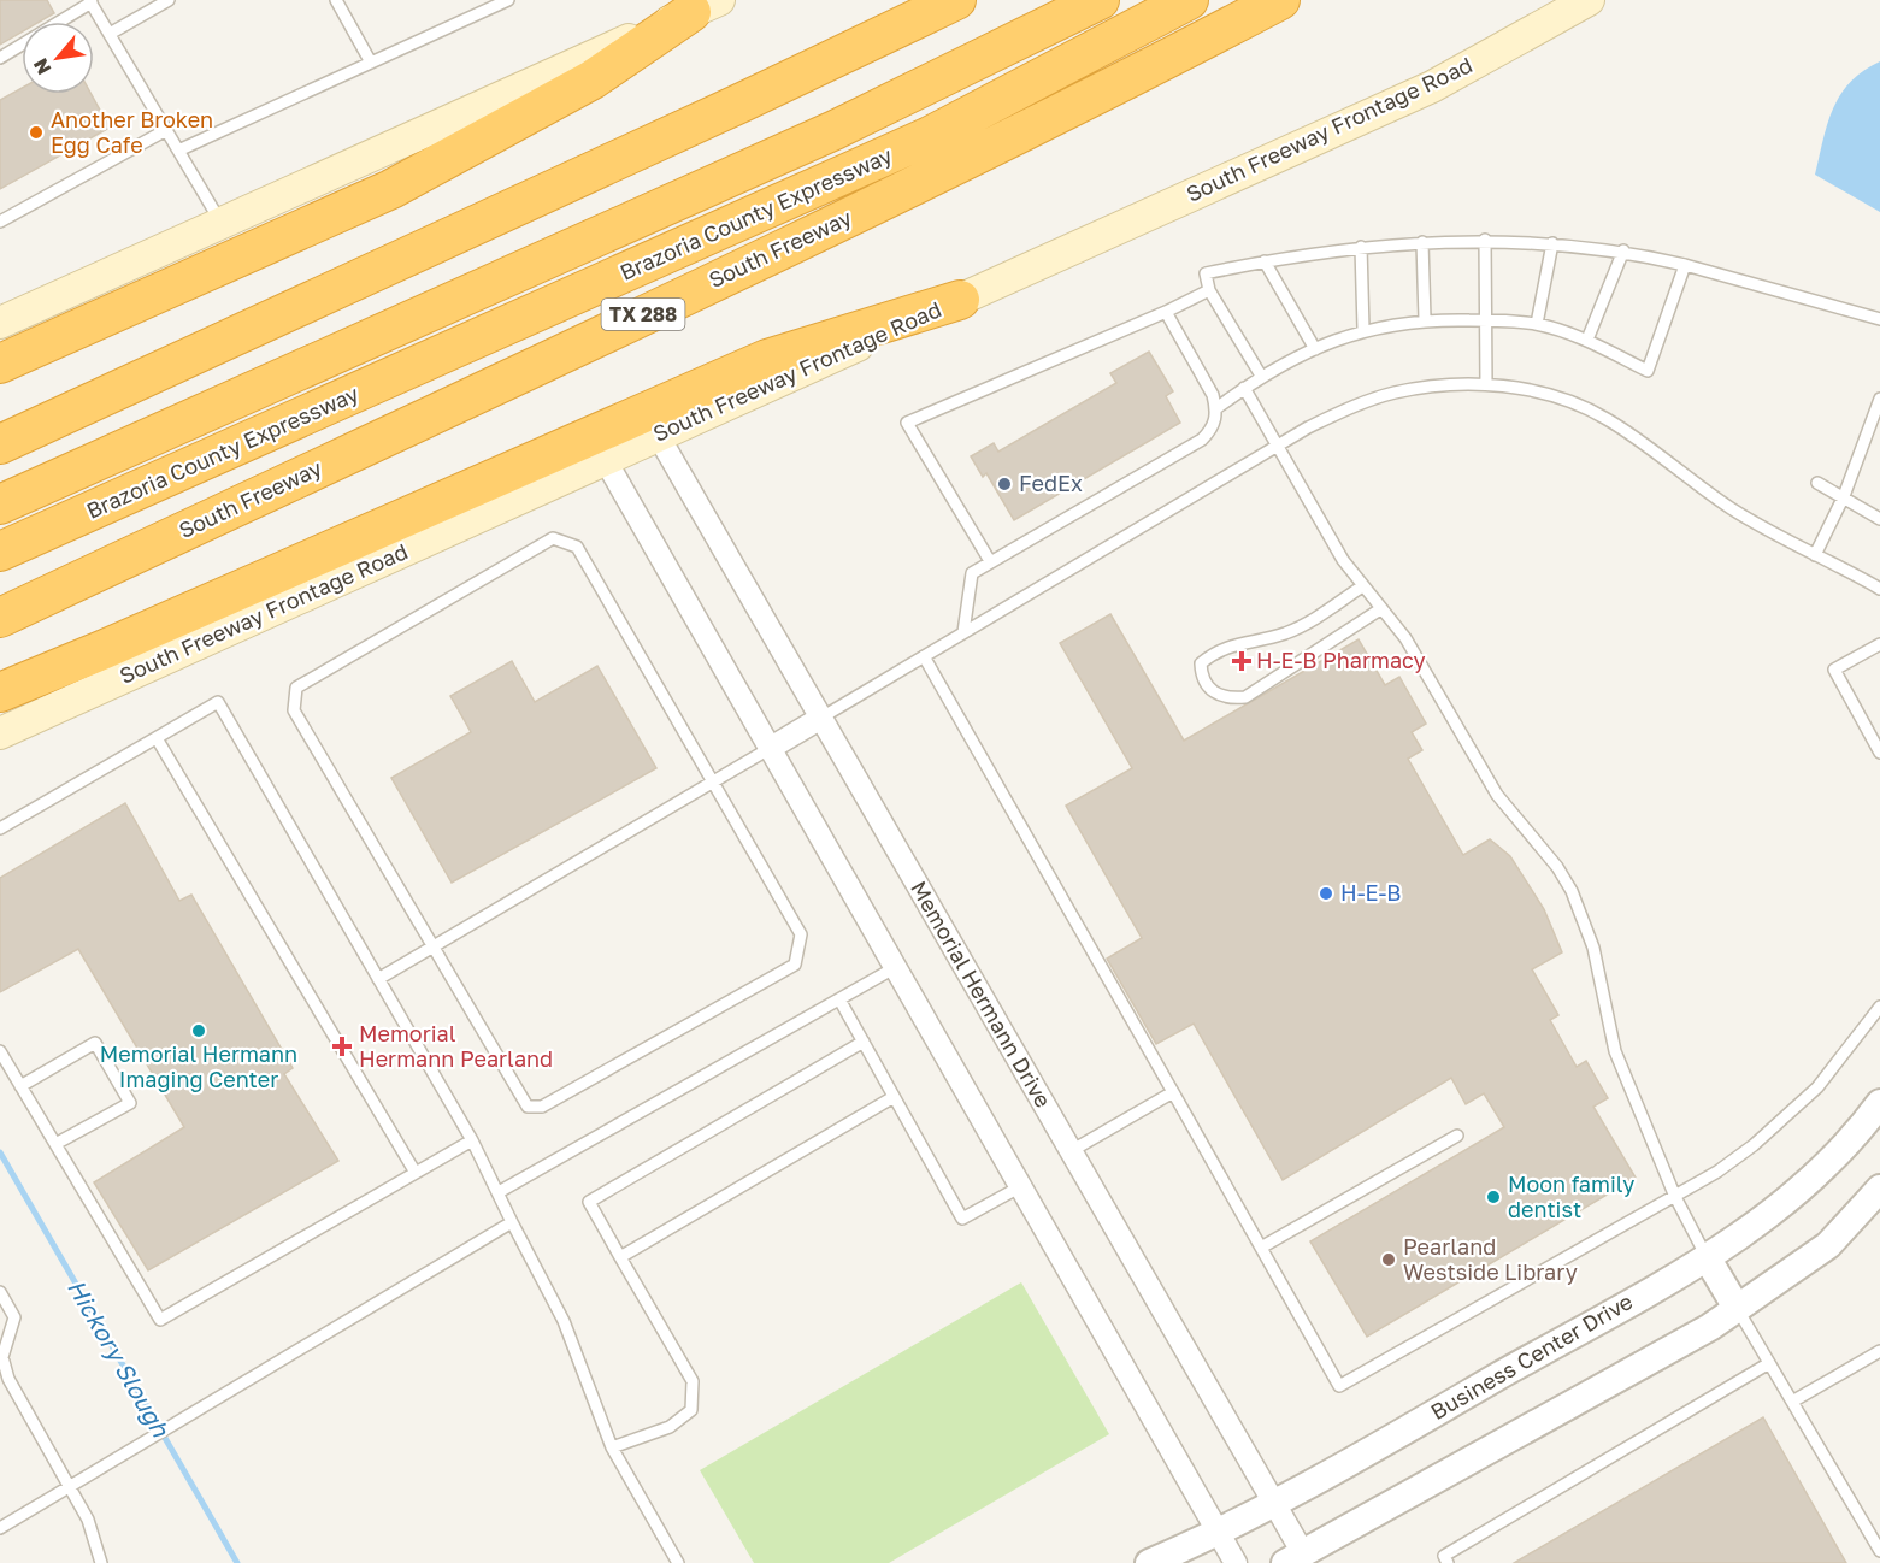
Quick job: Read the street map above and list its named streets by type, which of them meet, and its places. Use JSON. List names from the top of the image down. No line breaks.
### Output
{"streets":{"highway":["Brazoria County Expressway","South Freeway","TX 288"],"main road":["South Freeway Frontage Road"],"street":["Memorial Hermann Drive","Business Center Drive"]},"crossings":[["South Freeway Frontage Road","Memorial Hermann Drive"],["Memorial Hermann Drive","Business Center Drive"]],"water":["Hickory Slough"],"places":{"other":["Another Broken Egg Cafe","FedEx","H-E-B","Memorial Hermann Imaging Center","Moon family dentist","Pearland Westside Library"],"health":["H-E-B Pharmacy","Memorial Hermann Pearland"]},"north":"bottom left"}
